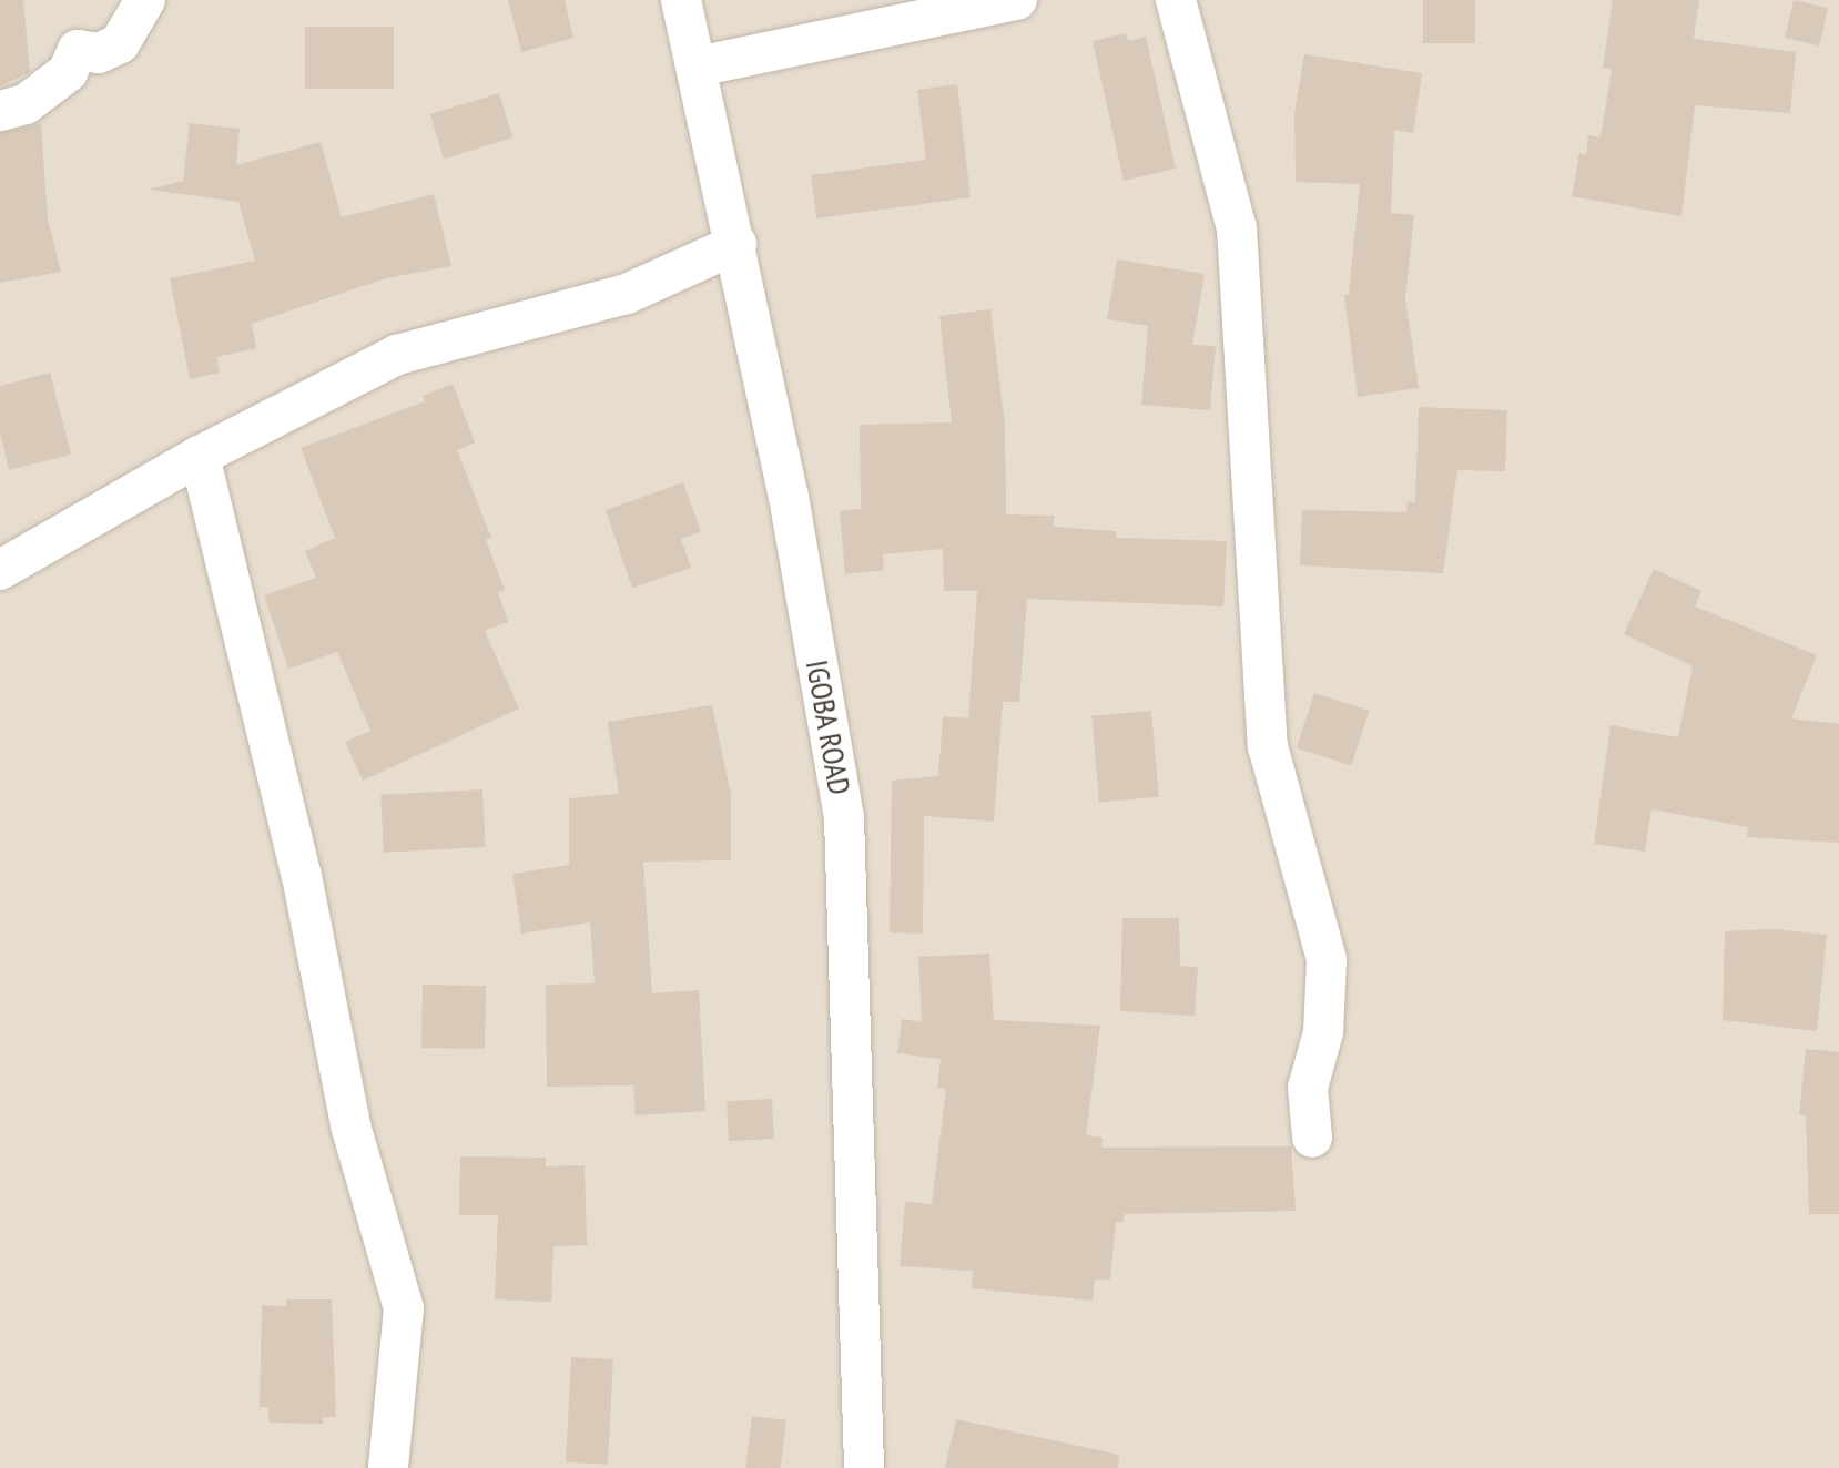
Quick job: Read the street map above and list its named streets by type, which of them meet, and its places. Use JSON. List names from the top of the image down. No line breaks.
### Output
{"streets":{"street":["IGOBA ROAD"]}}
